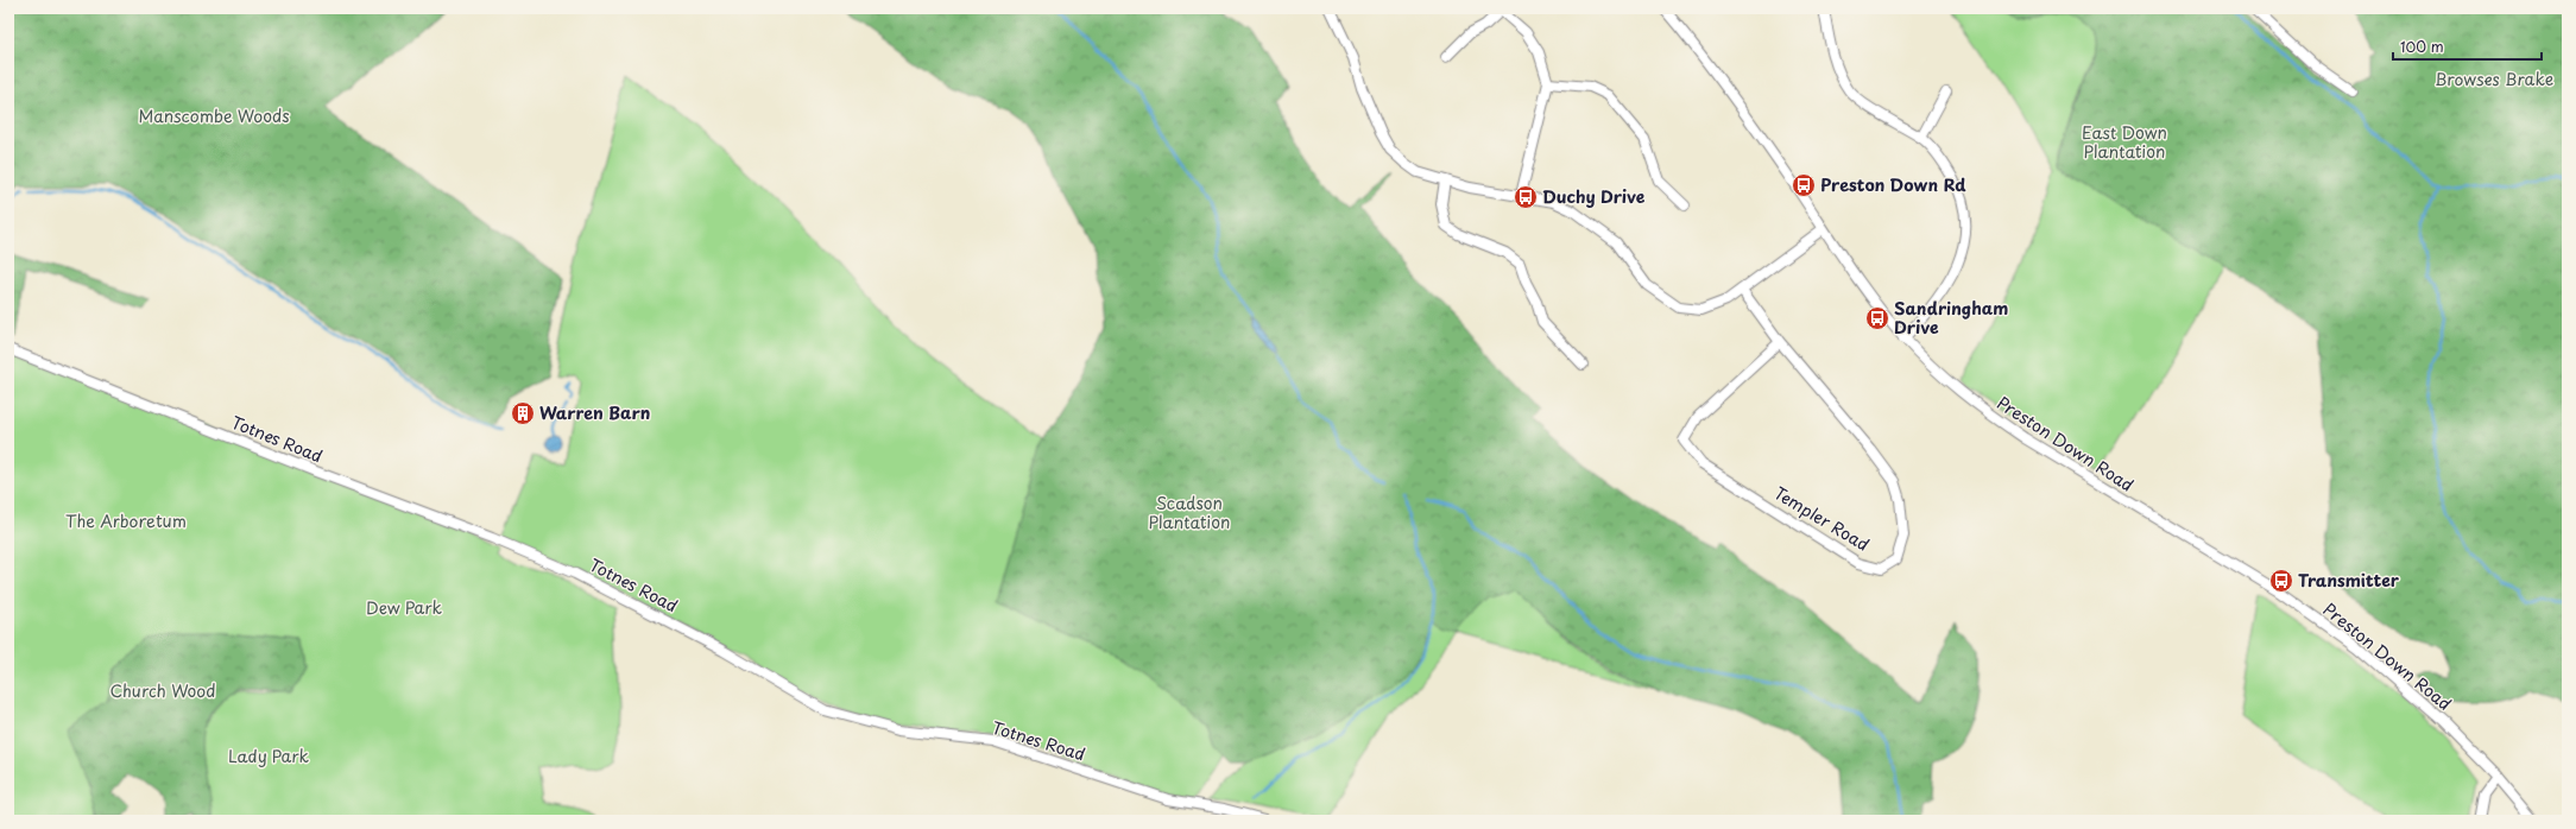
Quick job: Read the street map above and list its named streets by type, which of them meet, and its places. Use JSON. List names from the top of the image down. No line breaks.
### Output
{"streets":{"street":["Totnes Road","Preston Down Road","Templer Road"]},"parks":["Browses Brake","Manscombe Woods","East Down Plantation","Scadson Plantation","The Arboretum","Dew Park","Church Wood","Lady Park"],"places":{"bus stop":["Preston Down Rd","Duchy Drive","Sandringham Drive","Transmitter"],"building":["Warren Barn"]},"scale_bar":"100 m"}
